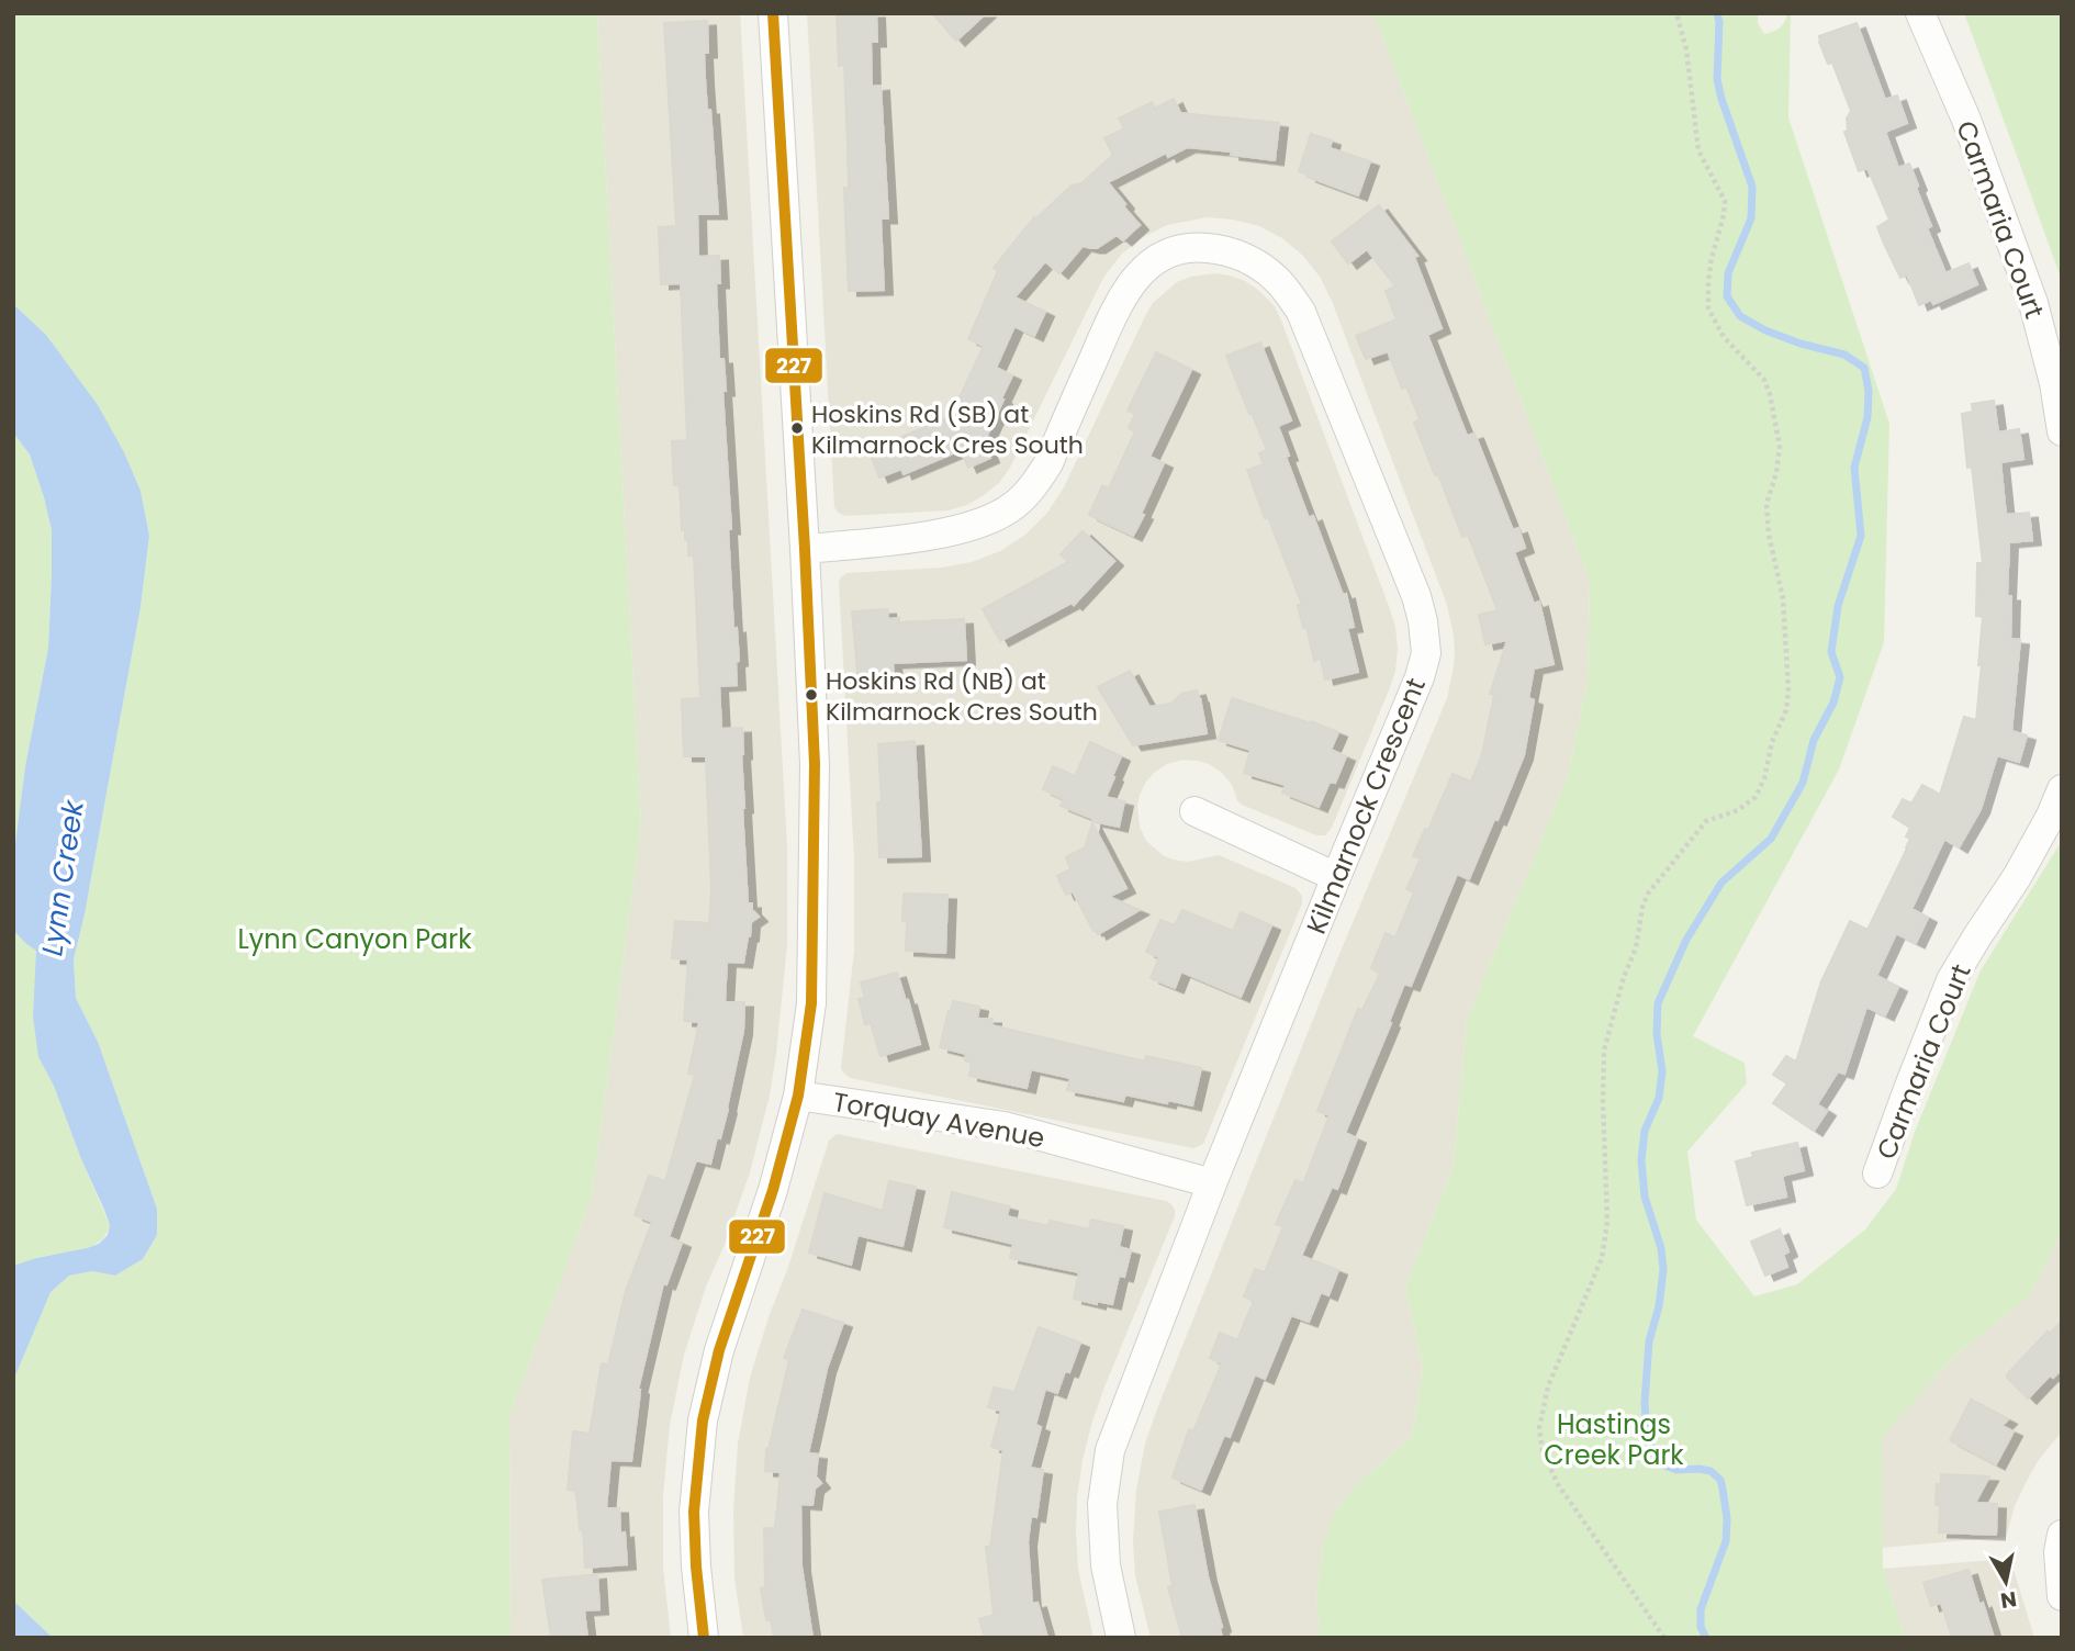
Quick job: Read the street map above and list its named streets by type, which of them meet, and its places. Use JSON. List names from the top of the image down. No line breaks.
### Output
{"streets":{"street":["Carmaria Court","Kilmarnock Crescent","Torquay Avenue"]},"crossings":[["Kilmarnock Crescent","Torquay Avenue"]],"water":["Lynn Creek"],"parks":["Lynn Canyon Park","Hastings Creek Park"],"places":["Hoskins Rd (SB) at Kilmarnock Cres South","Hoskins Rd (NB) at Kilmarnock Cres South"],"lines":["transit line 227"],"north":"bottom"}
